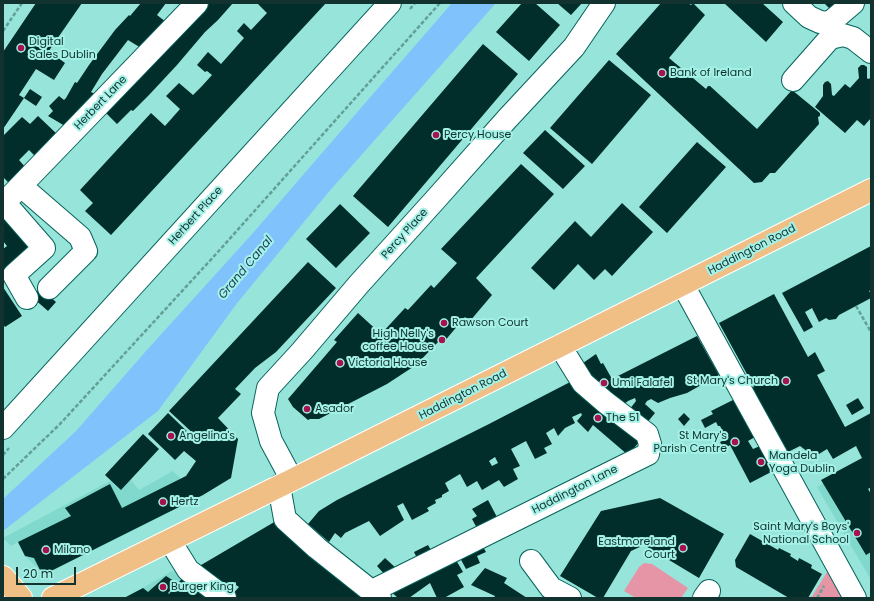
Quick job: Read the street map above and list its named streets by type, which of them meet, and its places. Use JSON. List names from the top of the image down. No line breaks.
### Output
{"streets":{"main road":["Haddington Road"],"street":["Herbert Lane","Herbert Place","Percy Place","Haddington Lane"]},"crossings":[["Percy Place","Haddington Road"],["Percy Place","Haddington Lane"],["Haddington Road","Haddington Lane"]],"water":["Grand Canal"],"places":["Digital Sales Dublin","Bank of Ireland","Percy House","Rawson Court","High Nelly's coffee House","Victoria House","St Mary's Church","Umi Falafel","Asador","The 51","Angelina's","St Mary's Parish Centre","Mandela Yoga Dublin","Hertz","Saint Mary's Boys' National School","Eastmoreland Court","Milano","Burger King"],"scale_bar":"20 m"}
